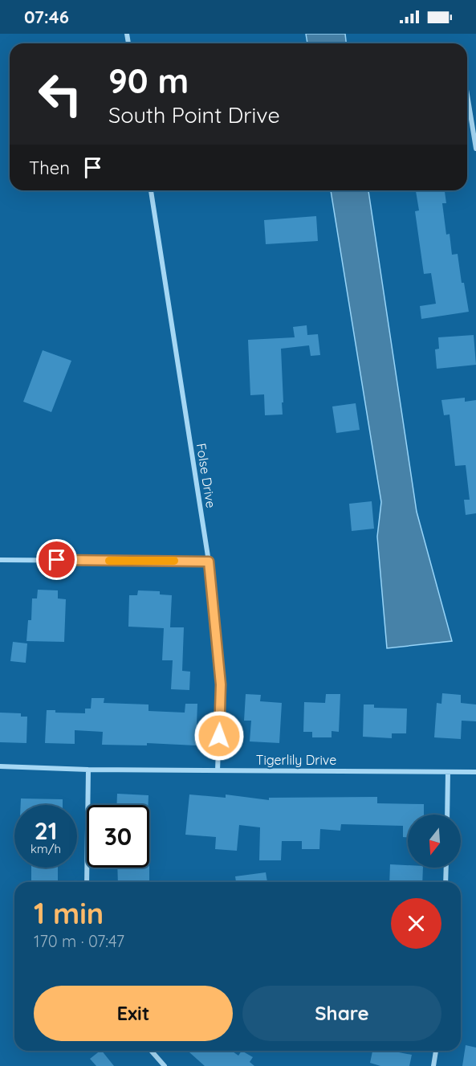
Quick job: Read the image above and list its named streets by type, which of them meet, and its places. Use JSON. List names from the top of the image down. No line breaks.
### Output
{"streets":{"street":["Folse Drive","Tigerlily Drive"]},"crossings":[["Folse Drive","Tigerlily Drive"]],"north":"bottom","page":{"status":"07:46","turn":["90 m","South Point Drive"],"then":"Then","speed":"21 km/h","limit":"30","heading":["1 min","170 m · 07:47"],"buttons":["Exit","Share"]}}
